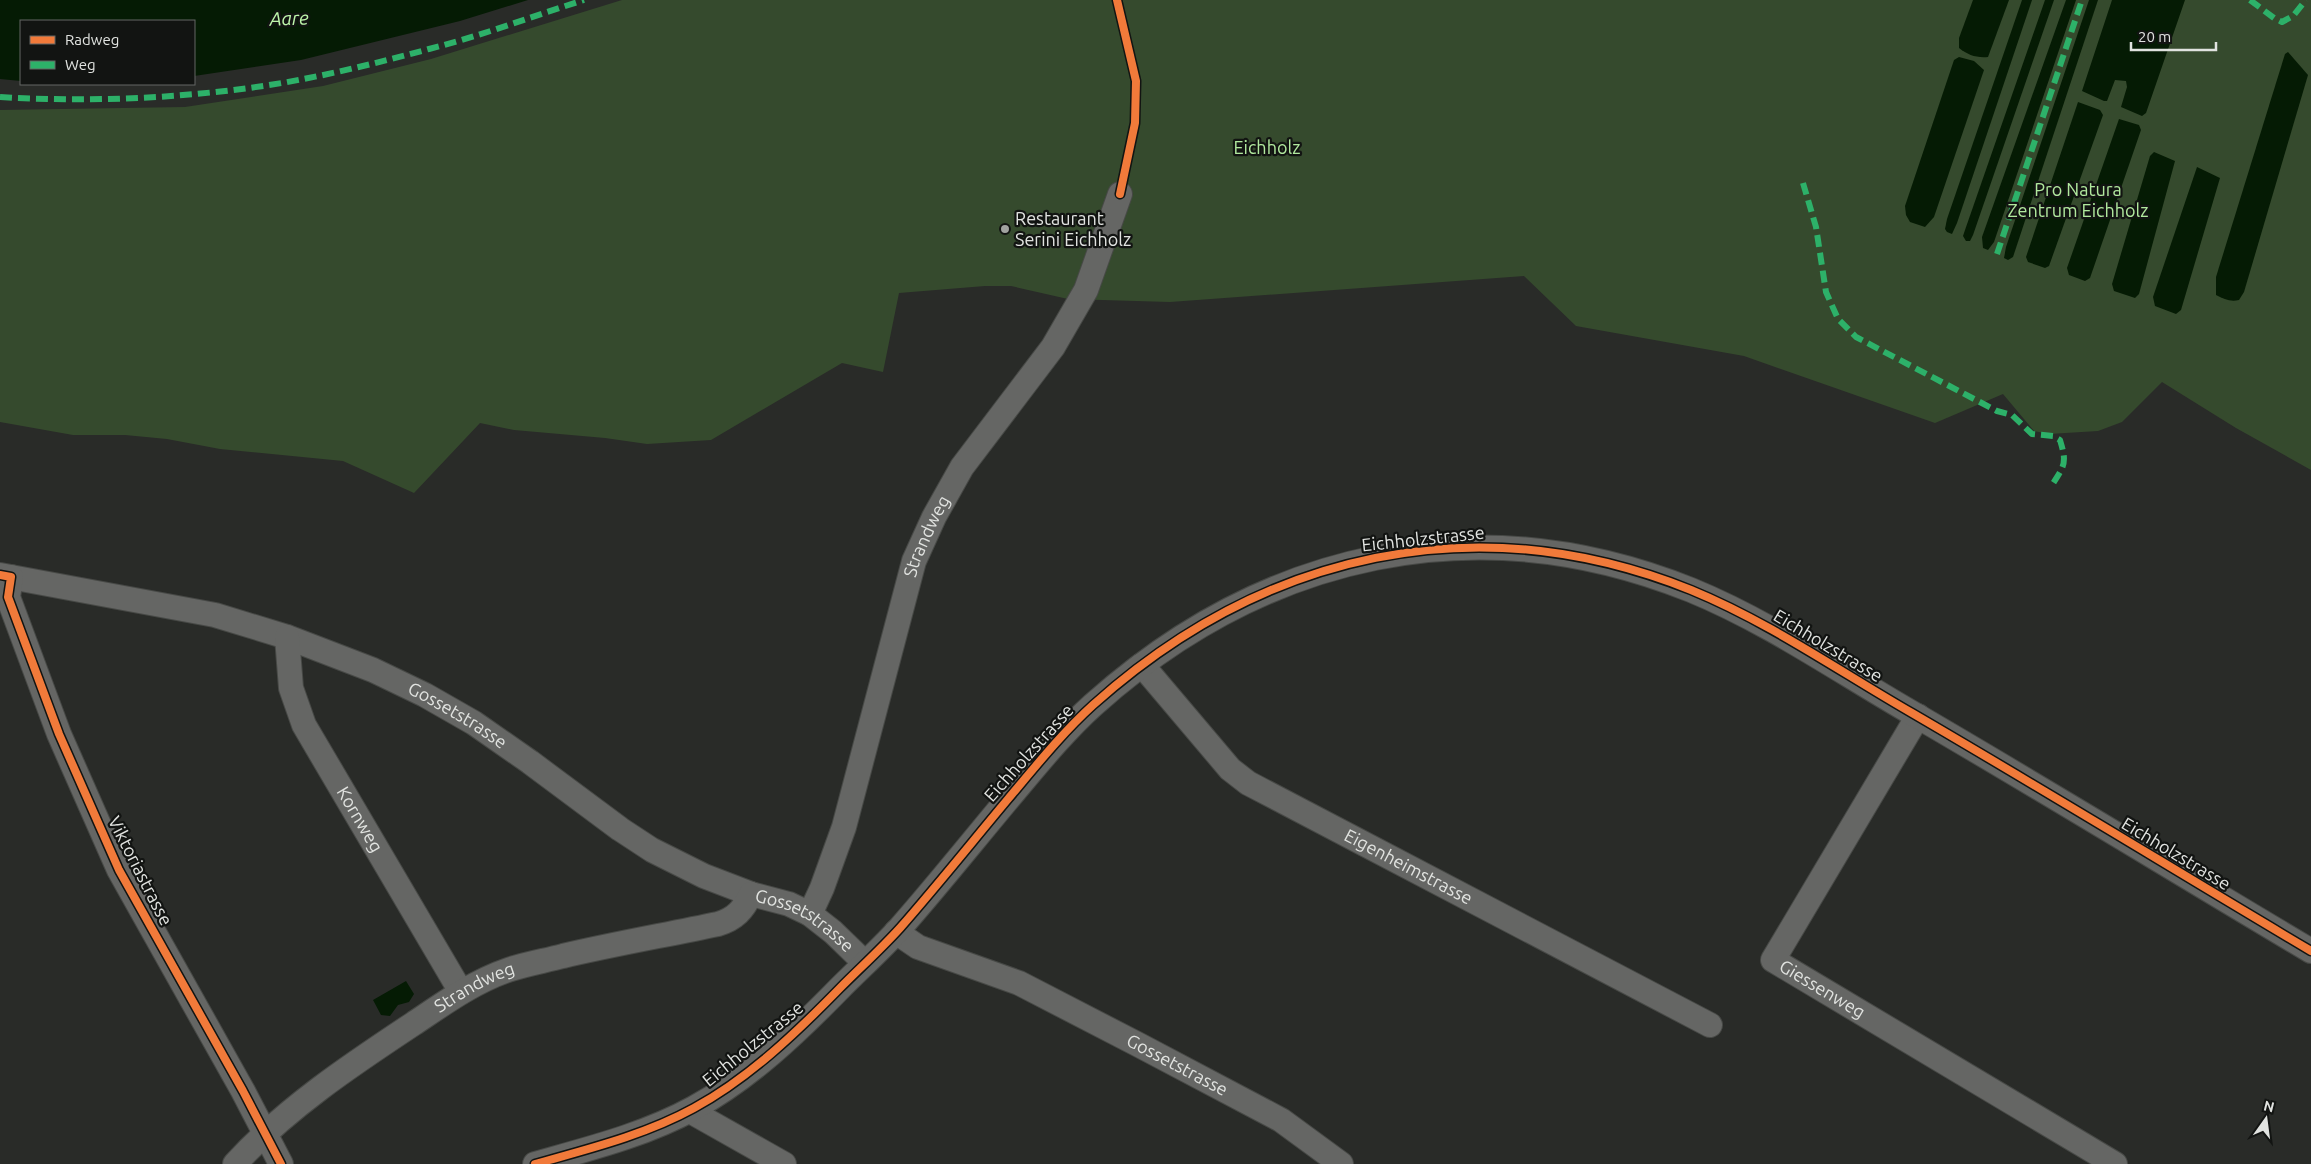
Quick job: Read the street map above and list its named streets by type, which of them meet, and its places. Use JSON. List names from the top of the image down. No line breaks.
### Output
{"streets":{"street":["Strandweg","Eichholzstrasse","Gossetstrasse","Kornweg","Eigenheimstrasse","Viktoriastrasse","Giessenweg"]},"crossings":[["Strandweg","Gossetstrasse"],["Strandweg","Kornweg"],["Strandweg","Viktoriastrasse"],["Eichholzstrasse","Gossetstrasse"],["Eichholzstrasse","Eigenheimstrasse"],["Eichholzstrasse","Giessenweg"],["Gossetstrasse","Kornweg"],["Gossetstrasse","Viktoriastrasse"]],"water":["Aare"],"parks":["Eichholz","Pro Natura Zentrum Eichholz"],"places":["Restaurant Serini Eichholz"],"legend":["Radweg","Weg"],"scale_bar":"20 m","north":"top"}
